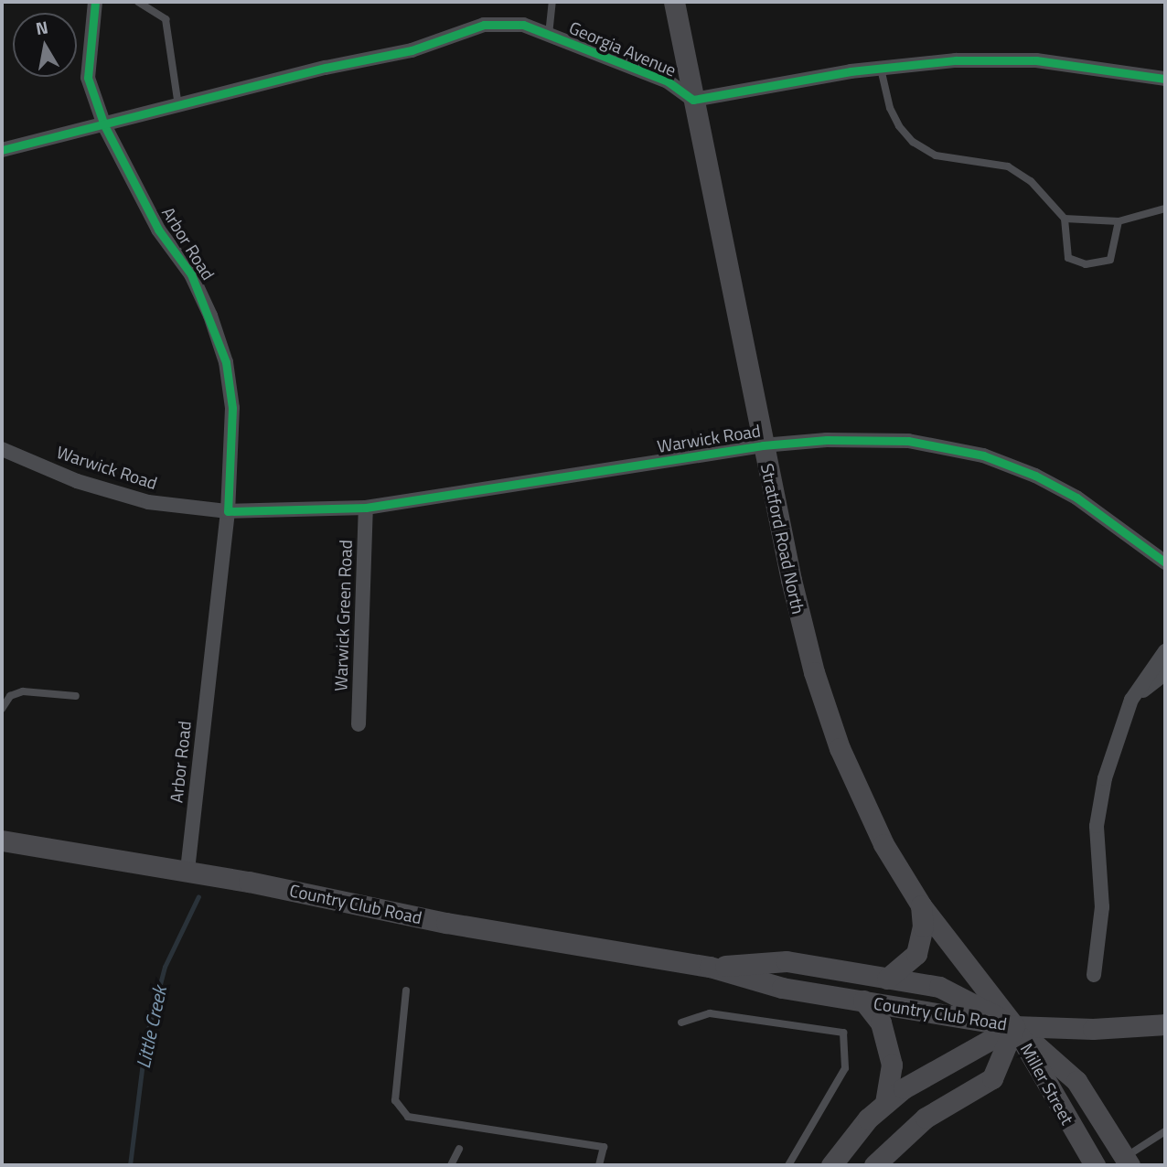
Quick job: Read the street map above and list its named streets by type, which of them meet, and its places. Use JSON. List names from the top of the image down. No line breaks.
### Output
{"streets":{"main road":["Stratford Road North","Country Club Road","Miller Street"],"street":["Georgia Avenue","Arbor Road","Warwick Road","Warwick Green Road"]},"crossings":[["Georgia Avenue","Arbor Road"],["Georgia Avenue","Stratford Road North"],["Arbor Road","Warwick Road"],["Arbor Road","Country Club Road"],["Warwick Road","Stratford Road North"],["Warwick Road","Warwick Green Road"],["Stratford Road North","Country Club Road"],["Stratford Road North","Miller Street"],["Country Club Road","Miller Street"]],"water":["Little Creek"],"north":"top"}
